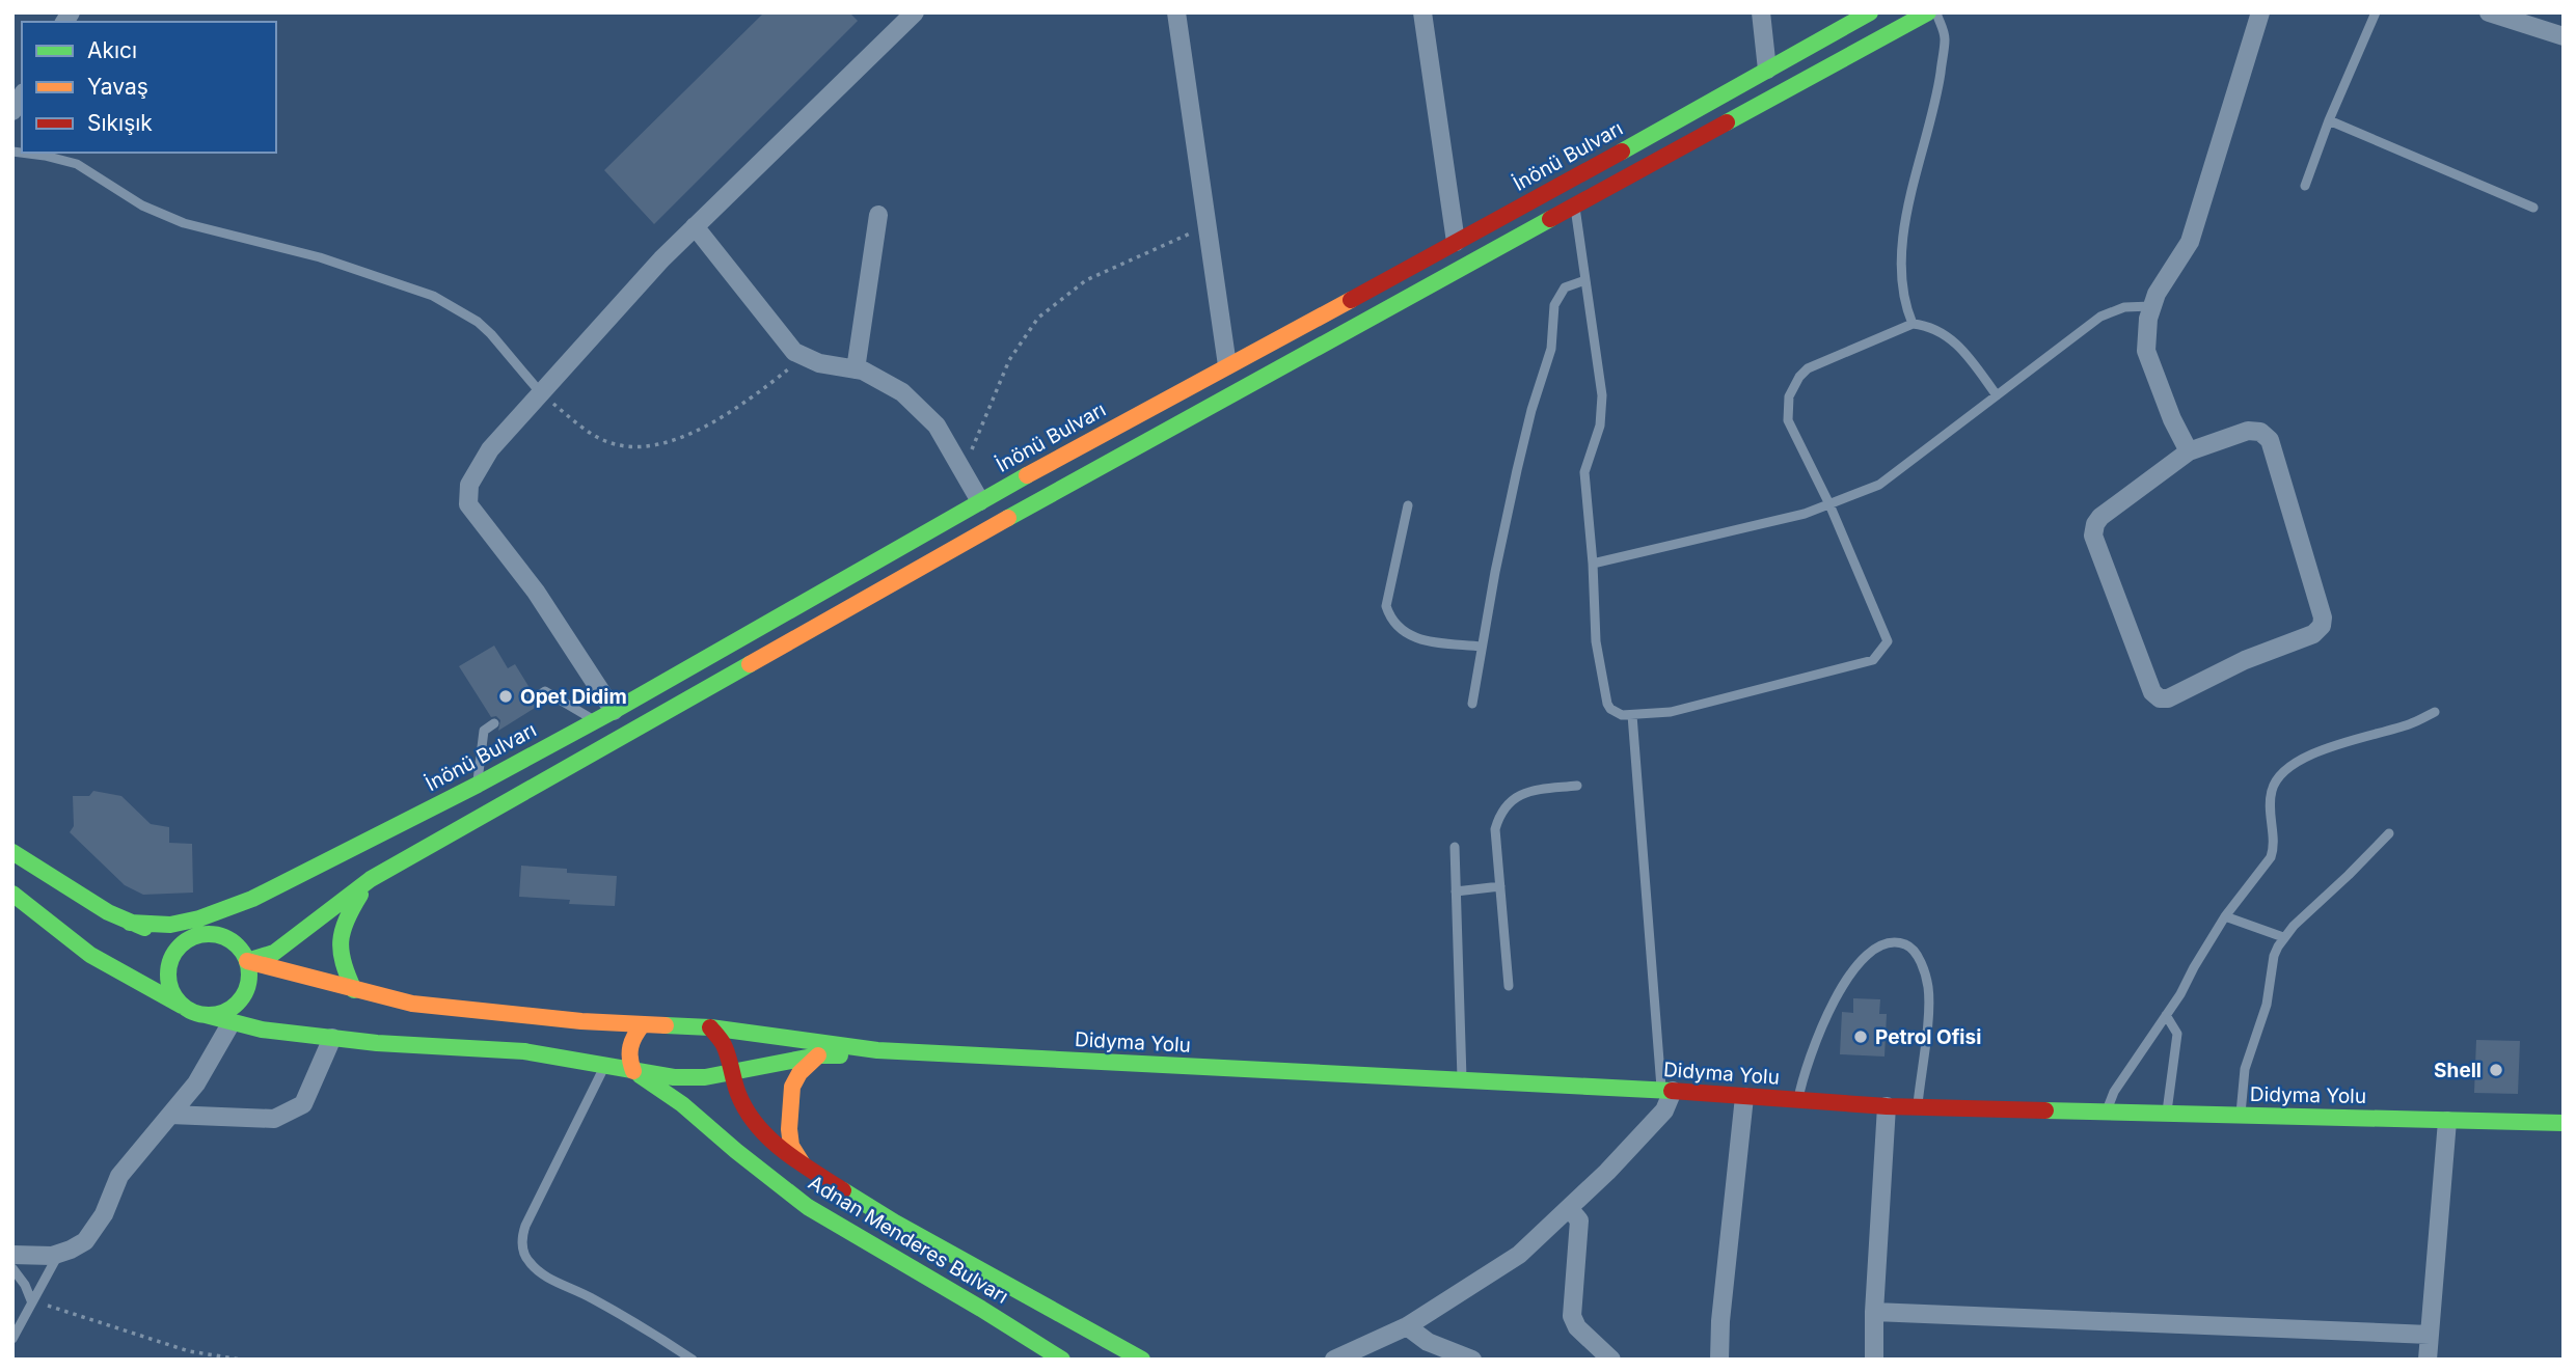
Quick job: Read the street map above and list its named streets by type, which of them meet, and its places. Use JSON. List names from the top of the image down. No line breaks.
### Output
{"streets":{"main road":["İnönü Bulvarı","Didyma Yolu","Adnan Menderes Bulvarı"]},"places":["Opet Didim","Petrol Ofisi","Shell"],"legend":["Akıcı","Yavaş","Sıkışık"]}
